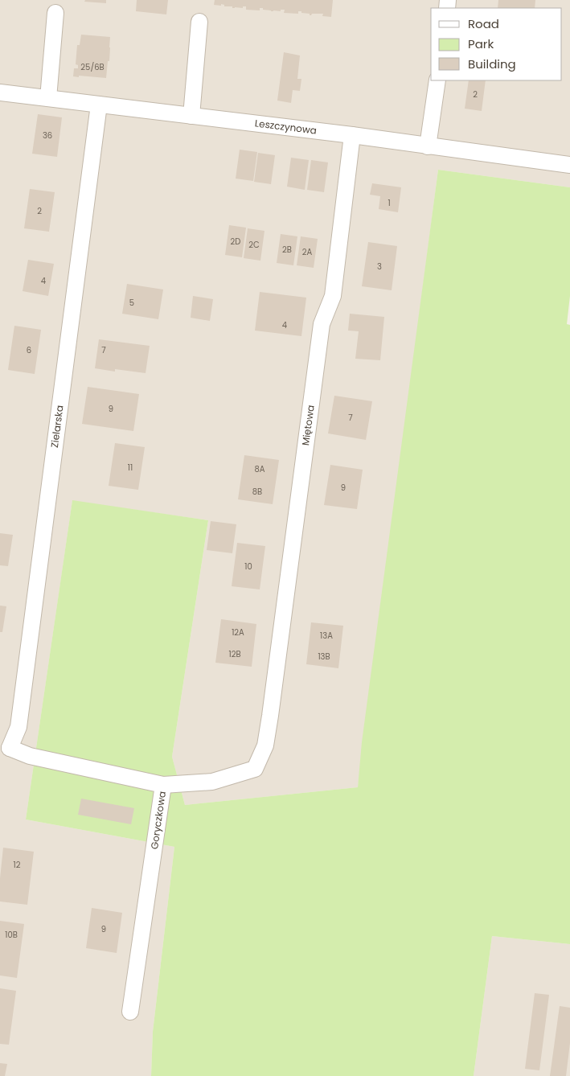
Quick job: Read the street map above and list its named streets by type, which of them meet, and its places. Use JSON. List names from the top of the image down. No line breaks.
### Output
{"streets":{"street":["Leszczynowa","Miętowa","Zielarska","Goryczkowa"]},"crossings":[["Leszczynowa","Miętowa"],["Leszczynowa","Zielarska"],["Miętowa","Goryczkowa"],["Zielarska","Goryczkowa"]],"house_numbers":["25/6B","2","36","1","2","2D","2C","2B","2A","3","4","5","4","6","7","9","7","11","8A","9","8B","10","12A","13A","12B","13B","12","9","10B"],"legend":["Road","Park","Building"]}
